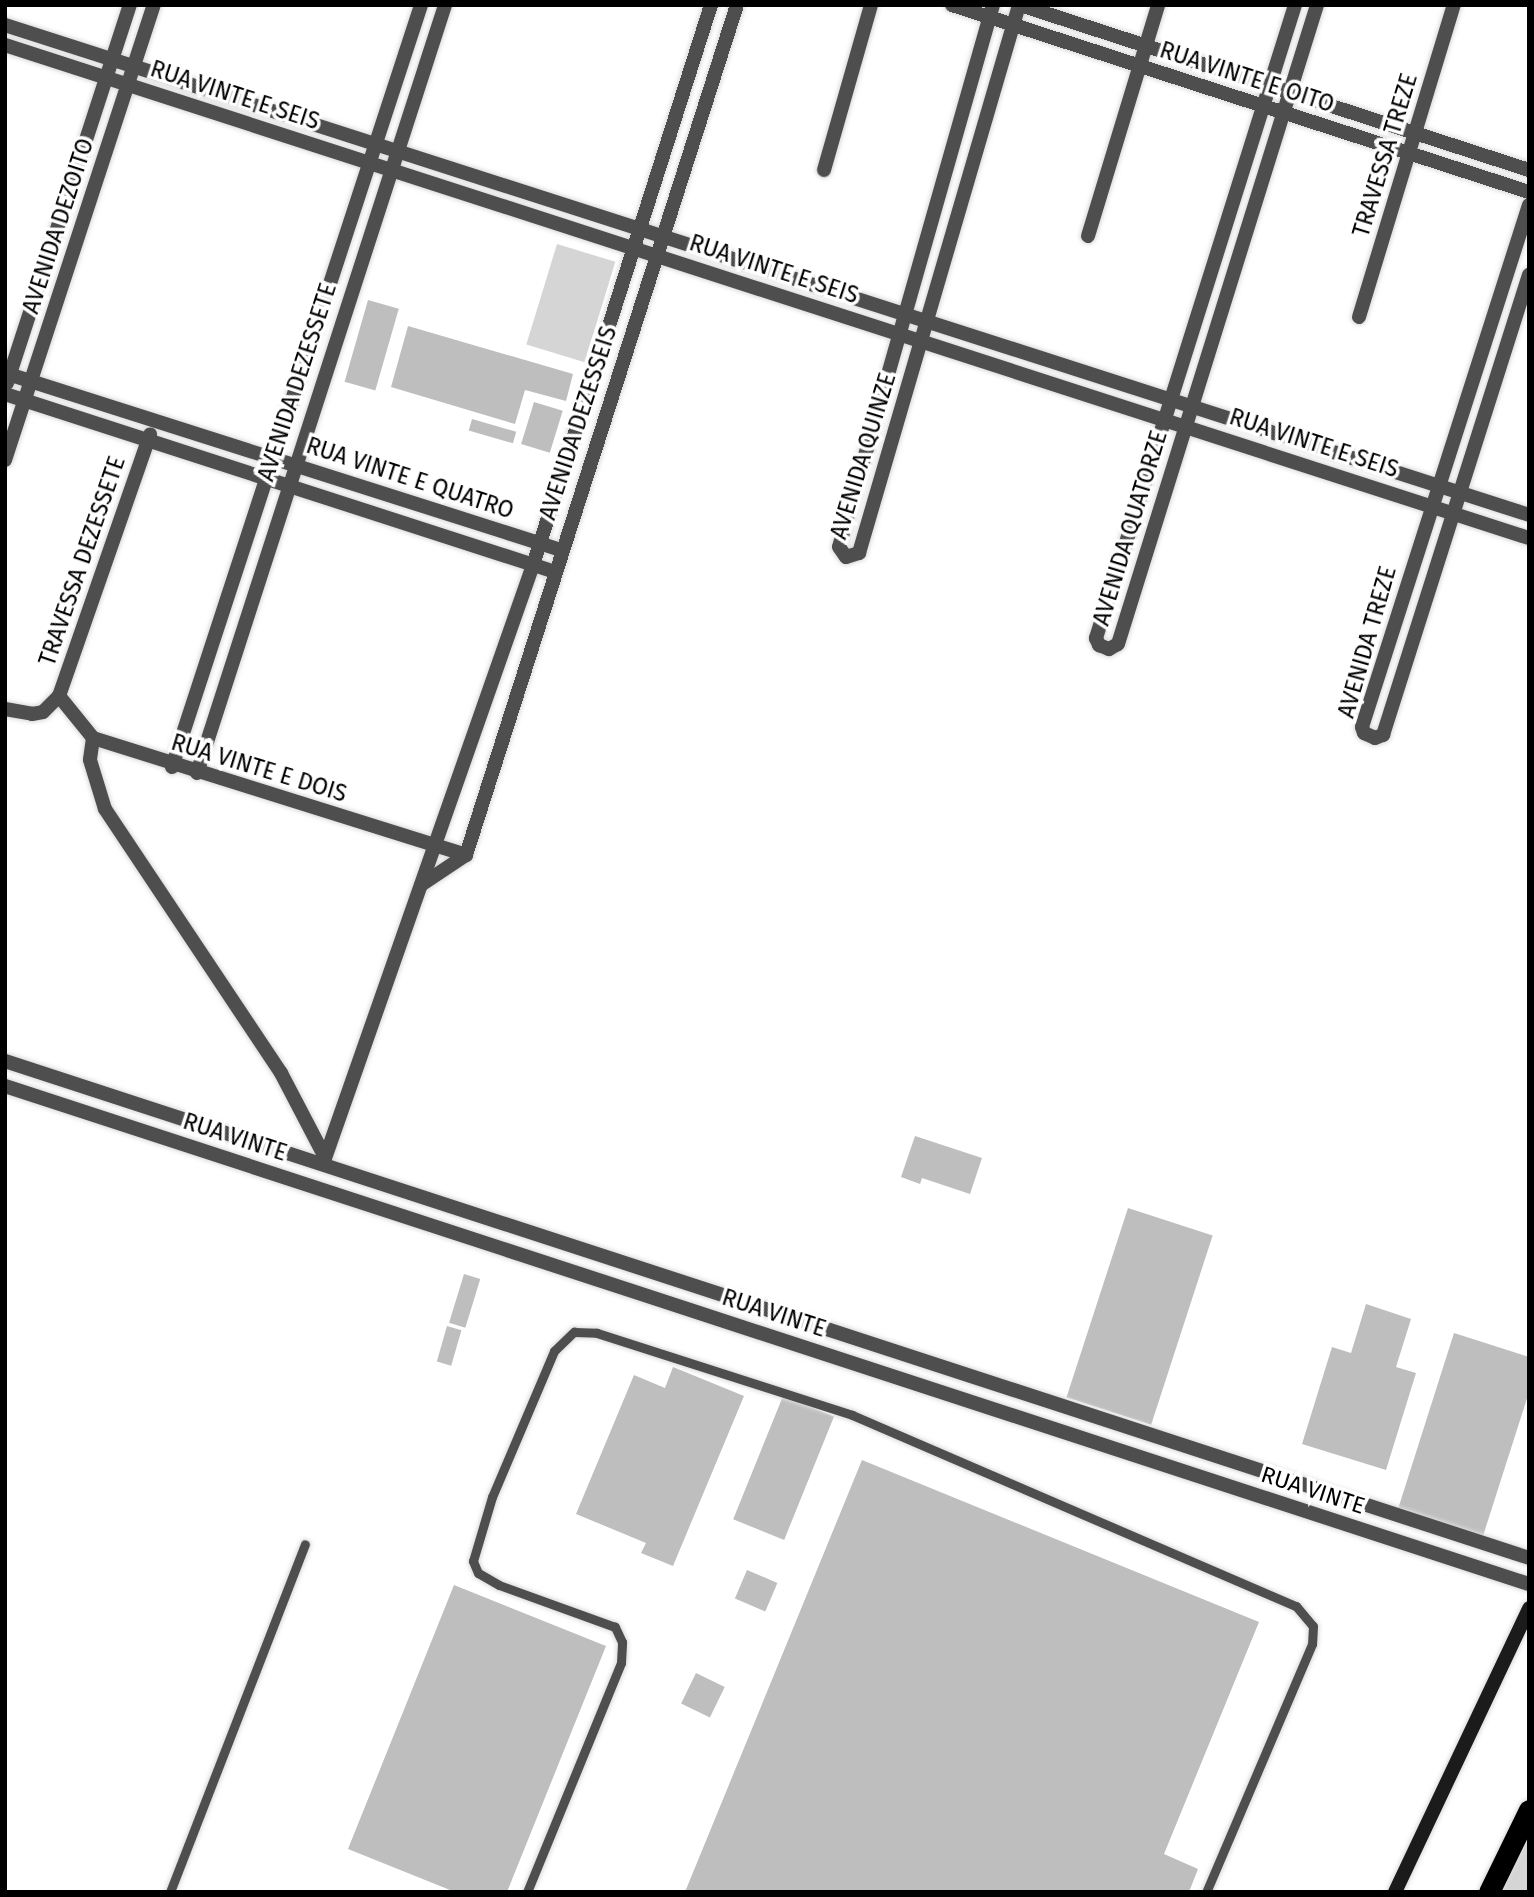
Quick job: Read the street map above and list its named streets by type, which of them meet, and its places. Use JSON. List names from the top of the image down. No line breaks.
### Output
{"streets":{"street":["RUA VINTE E OITO","RUA VINTE E SEIS","TRAVESSA TREZE","AVENIDA DEZOITO","AVENIDA DEZESSETE","AVENIDA DEZESSEIS","AVENIDA QUINZE","RUA VINTE E QUATRO","AVENIDA QUATORZE","TRAVESSA DEZESSETE","AVENIDA TREZE","RUA VINTE E DOIS","RUA VINTE"]},"crossings":[["RUA VINTE E OITO","TRAVESSA TREZE"],["RUA VINTE E OITO","AVENIDA QUINZE"],["RUA VINTE E OITO","AVENIDA QUATORZE"],["RUA VINTE E SEIS","AVENIDA DEZOITO"],["RUA VINTE E SEIS","AVENIDA DEZESSETE"],["RUA VINTE E SEIS","AVENIDA DEZESSEIS"],["RUA VINTE E SEIS","AVENIDA QUINZE"],["RUA VINTE E SEIS","AVENIDA QUATORZE"],["RUA VINTE E SEIS","AVENIDA TREZE"],["AVENIDA DEZOITO","RUA VINTE E QUATRO"],["AVENIDA DEZESSETE","RUA VINTE E QUATRO"],["AVENIDA DEZESSETE","RUA VINTE E DOIS"],["AVENIDA DEZESSEIS","RUA VINTE E QUATRO"],["AVENIDA DEZESSEIS","RUA VINTE E DOIS"],["AVENIDA DEZESSEIS","RUA VINTE"],["RUA VINTE E QUATRO","TRAVESSA DEZESSETE"]]}
